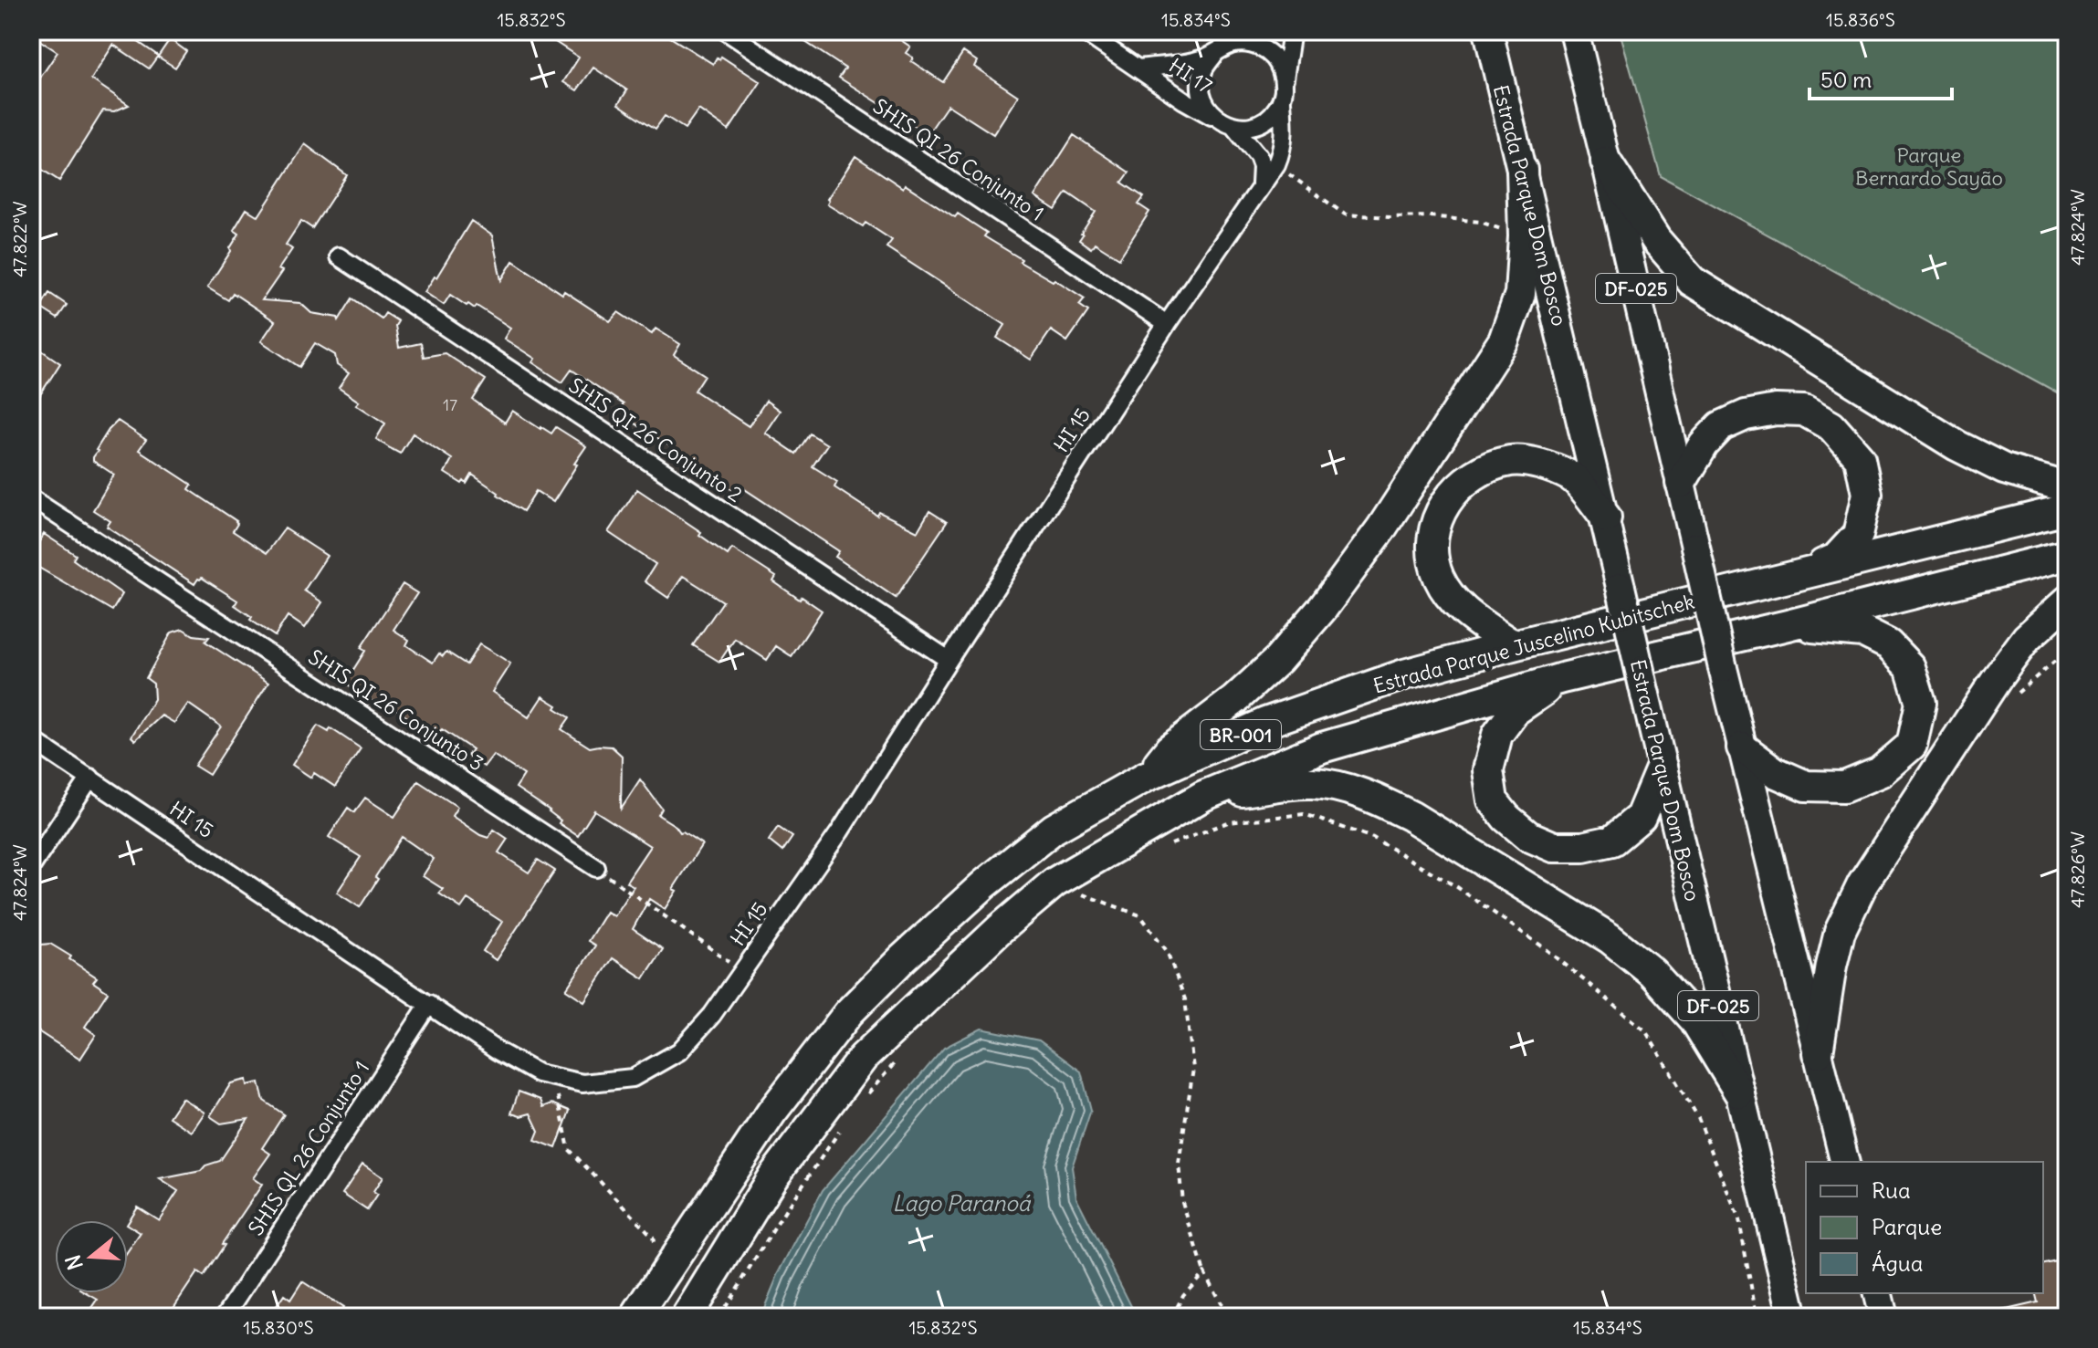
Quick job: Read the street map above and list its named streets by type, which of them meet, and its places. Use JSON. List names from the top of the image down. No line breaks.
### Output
{"streets":{"highway":["Estrada Parque Juscelino Kubitschek","BR-001"],"main road":["Estrada Parque Dom Bosco","DF-025"],"street":["HI 17","SHIS QI 26 Conjunto 1","HI 15","SHIS QI 26 Conjunto 2","SHIS QI 26 Conjunto 3","SHIS QL 26 Conjunto 1"]},"crossings":[["HI 17","HI 15"],["SHIS QI 26 Conjunto 1","HI 15"],["HI 15","SHIS QI 26 Conjunto 2"],["HI 15","SHIS QL 26 Conjunto 1"]],"water":["Lago Paranoá"],"parks":["Parque Bernardo Sayão"],"house_numbers":["17"],"legend":["Rua","Parque","Água"],"scale_bar":"50 m","north":"left","coordinates":["15.832°S","15.834°S","15.836°S","47.824°W","47.822°W","47.826°W","15.830°S"]}
